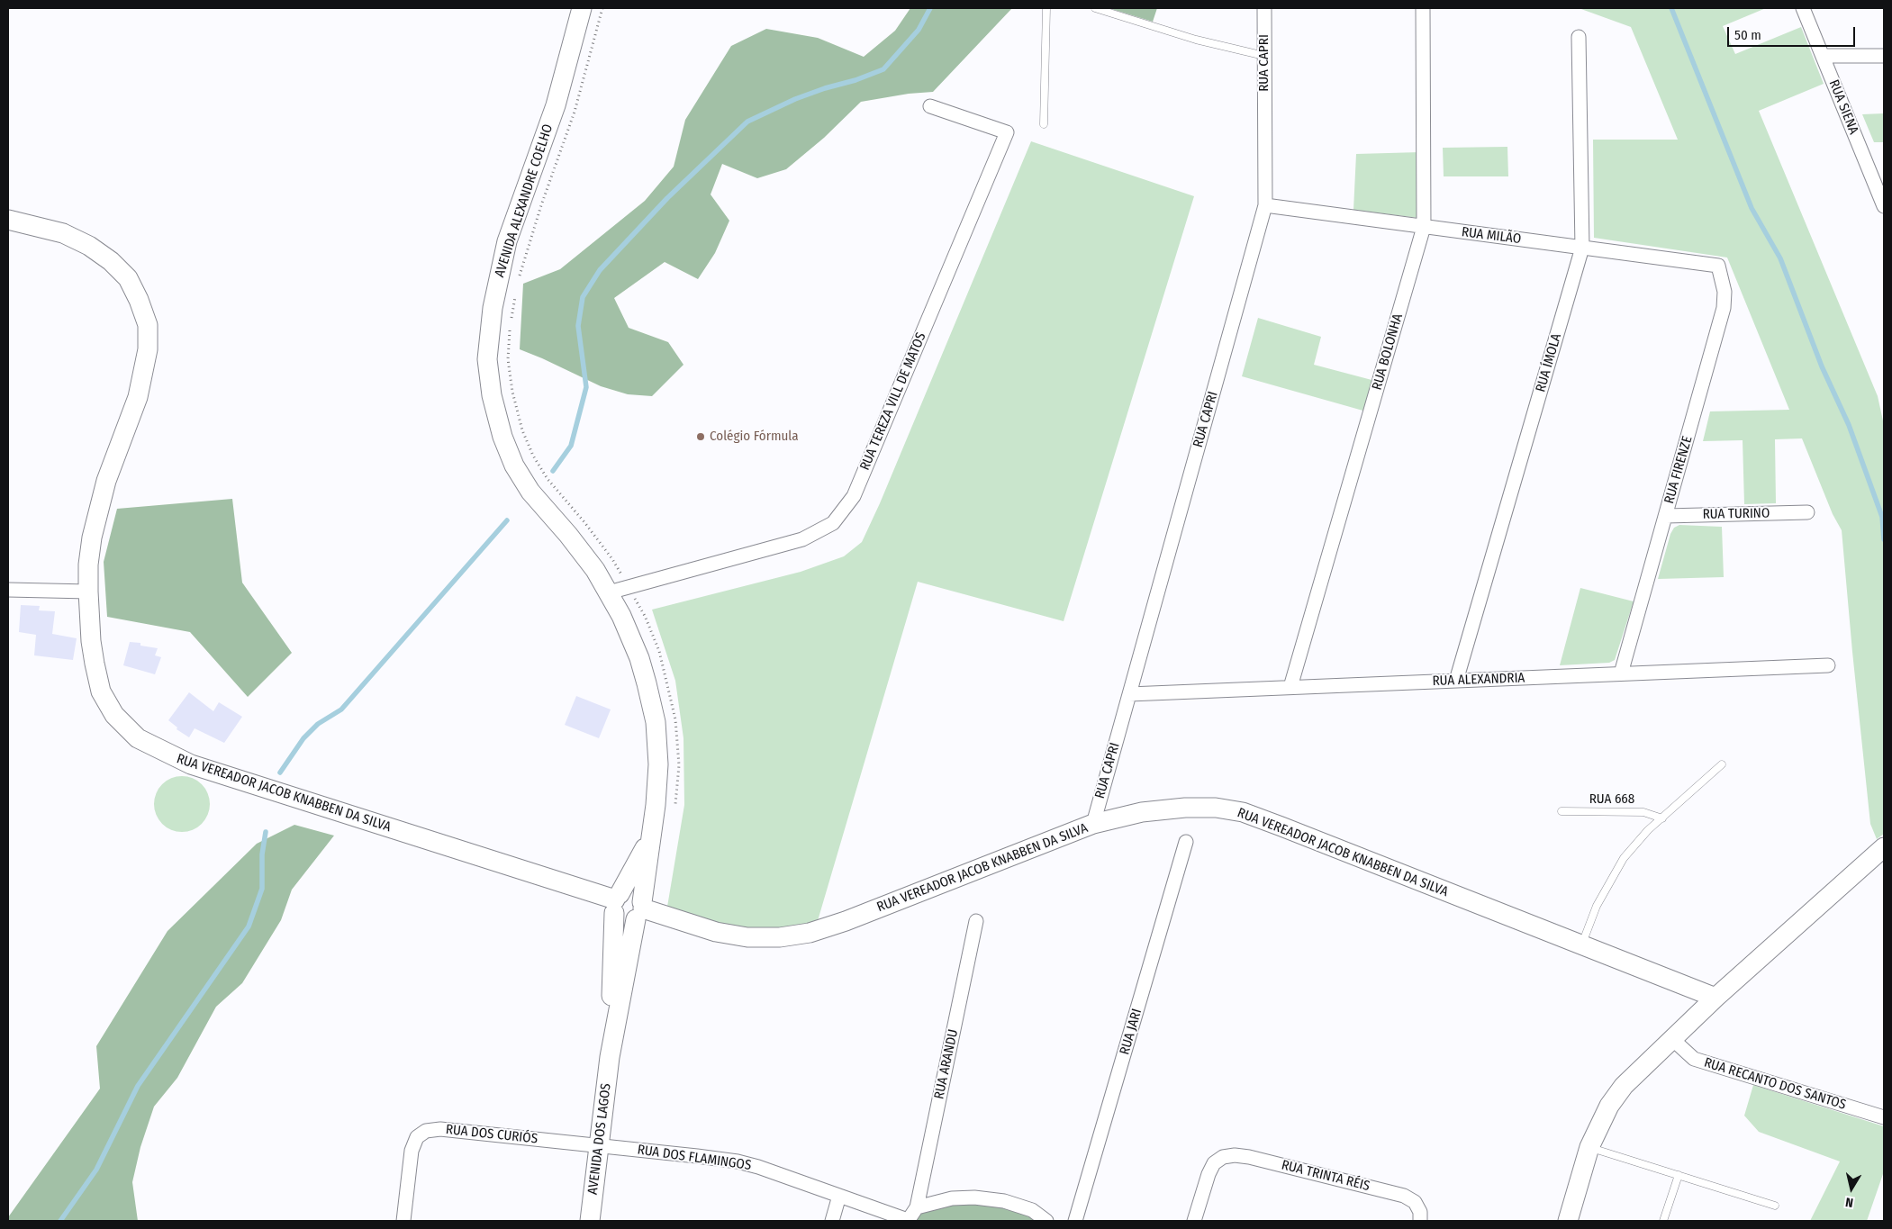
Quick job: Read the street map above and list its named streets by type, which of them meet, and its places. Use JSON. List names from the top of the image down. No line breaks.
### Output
{"streets":{"main road":["AVENIDA ALEXANDRE COELHO","RUA VEREADOR JACOB KNABBEN DA SILVA","AVENIDA DOS LAGOS"],"street":["RUA CAPRI","RUA SIENA","RUA MILÃO","RUA BOLONHA","RUA ÍMOLA","RUA TEREZA VILL DE MATOS","RUA FIRENZE","RUA TURINO","RUA ALEXANDRIA","RUA JARI","RUA ARANDU","RUA RECANTO DOS SANTOS","RUA DOS CURIÓS","RUA DOS FLAMINGOS","RUA TRINTA RÉIS"],"lane":["RUA 668"]},"crossings":[["RUA CAPRI","RUA MILÃO"],["RUA CAPRI","RUA ALEXANDRIA"],["RUA CAPRI","RUA VEREADOR JACOB KNABBEN DA SILVA"],["AVENIDA ALEXANDRE COELHO","RUA TEREZA VILL DE MATOS"],["AVENIDA ALEXANDRE COELHO","RUA VEREADOR JACOB KNABBEN DA SILVA"],["AVENIDA ALEXANDRE COELHO","AVENIDA DOS LAGOS"],["RUA MILÃO","RUA BOLONHA"],["RUA MILÃO","RUA ÍMOLA"],["RUA MILÃO","RUA FIRENZE"],["RUA BOLONHA","RUA ALEXANDRIA"],["RUA ÍMOLA","RUA ALEXANDRIA"],["RUA FIRENZE","RUA TURINO"],["RUA FIRENZE","RUA ALEXANDRIA"],["RUA VEREADOR JACOB KNABBEN DA SILVA","AVENIDA DOS LAGOS"],["RUA DOS CURIÓS","AVENIDA DOS LAGOS"],["RUA DOS CURIÓS","RUA DOS FLAMINGOS"],["AVENIDA DOS LAGOS","RUA DOS FLAMINGOS"]],"places":["Colégio Fórmula"],"scale_bar":"50 m","north":"bottom"}
